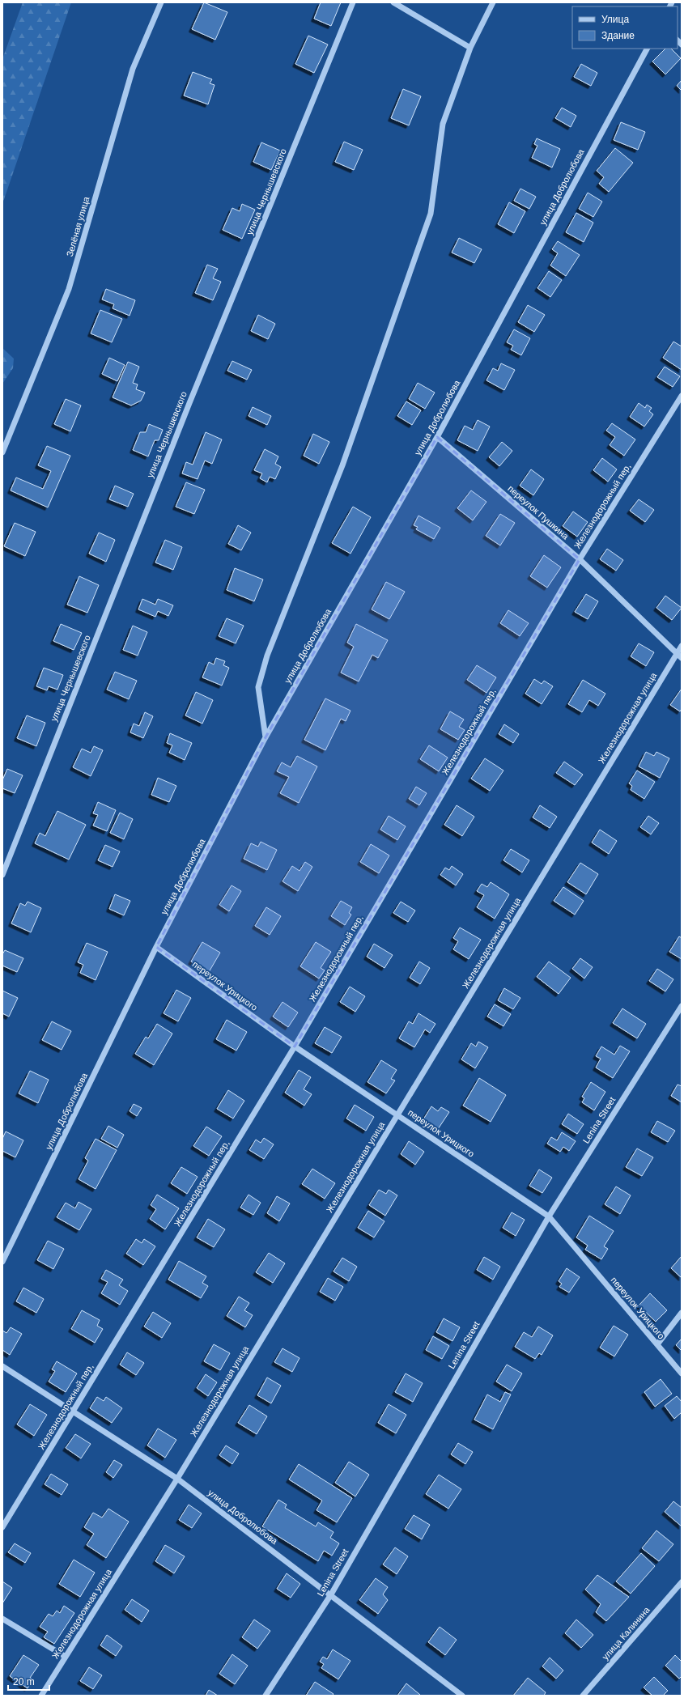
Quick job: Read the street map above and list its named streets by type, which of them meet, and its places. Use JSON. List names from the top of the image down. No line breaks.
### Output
{"streets":{"street":["улица Добролюбова","улица Чернышевского","Зелёная улица","Железнодорожный пер,","переулок Пушкина","Железнодорожная улица","переулок Урицкого","Lenina Street","улица Калинина"]},"crossings":[["улица Добролюбова","Железнодорожный пер,"],["улица Добролюбова","переулок Пушкина"],["улица Добролюбова","Железнодорожная улица"],["улица Добролюбова","переулок Урицкого"],["улица Добролюбова","Lenina Street"],["Железнодорожный пер,","переулок Пушкина"],["Железнодорожный пер,","переулок Урицкого"],["переулок Пушкина","Железнодорожная улица"],["Железнодорожная улица","переулок Урицкого"],["переулок Урицкого","Lenina Street"]],"legend":["Улица","Здание"],"scale_bar":"20 m"}
